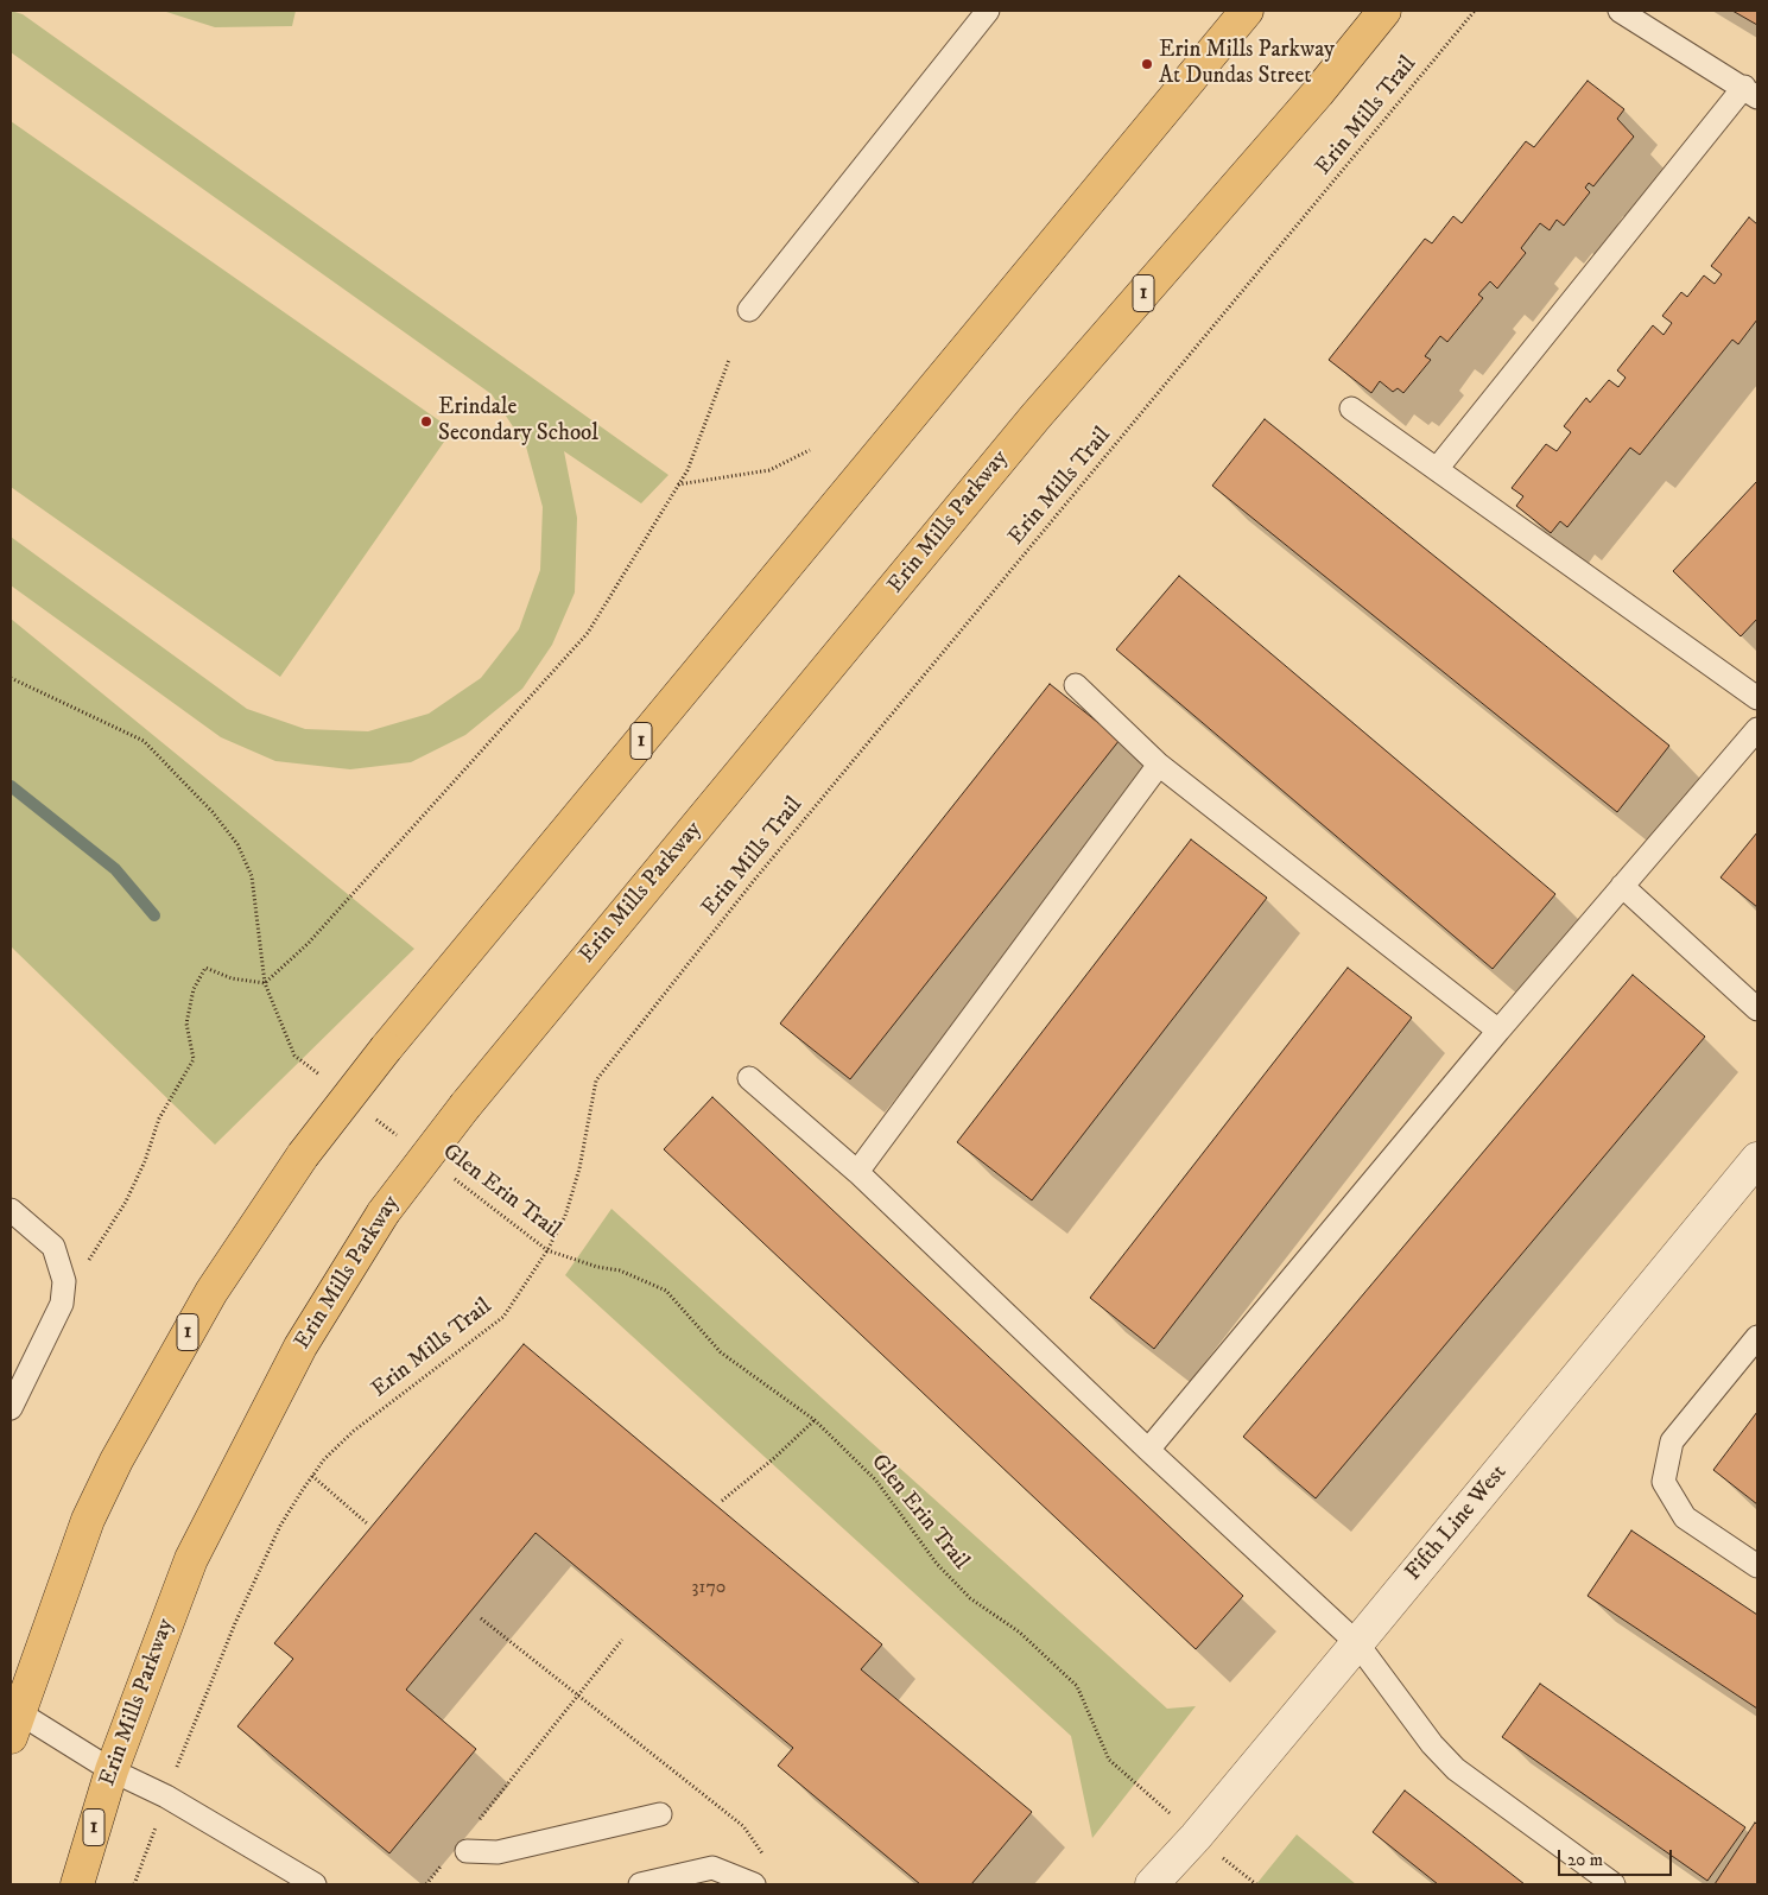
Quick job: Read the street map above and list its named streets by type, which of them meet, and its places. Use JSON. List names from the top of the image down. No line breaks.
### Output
{"streets":{"main road":["1","Erin Mills Parkway"],"street":["Fifth Line West"],"path":["Erin Mills Trail","Glen Erin Trail"]},"crossings":[["Erin Mills Trail","Glen Erin Trail"]],"places":["Erin Mills Parkway At Dundas Street","Erindale Secondary School"],"house_numbers":["3170"],"scale_bar":"20 m"}
